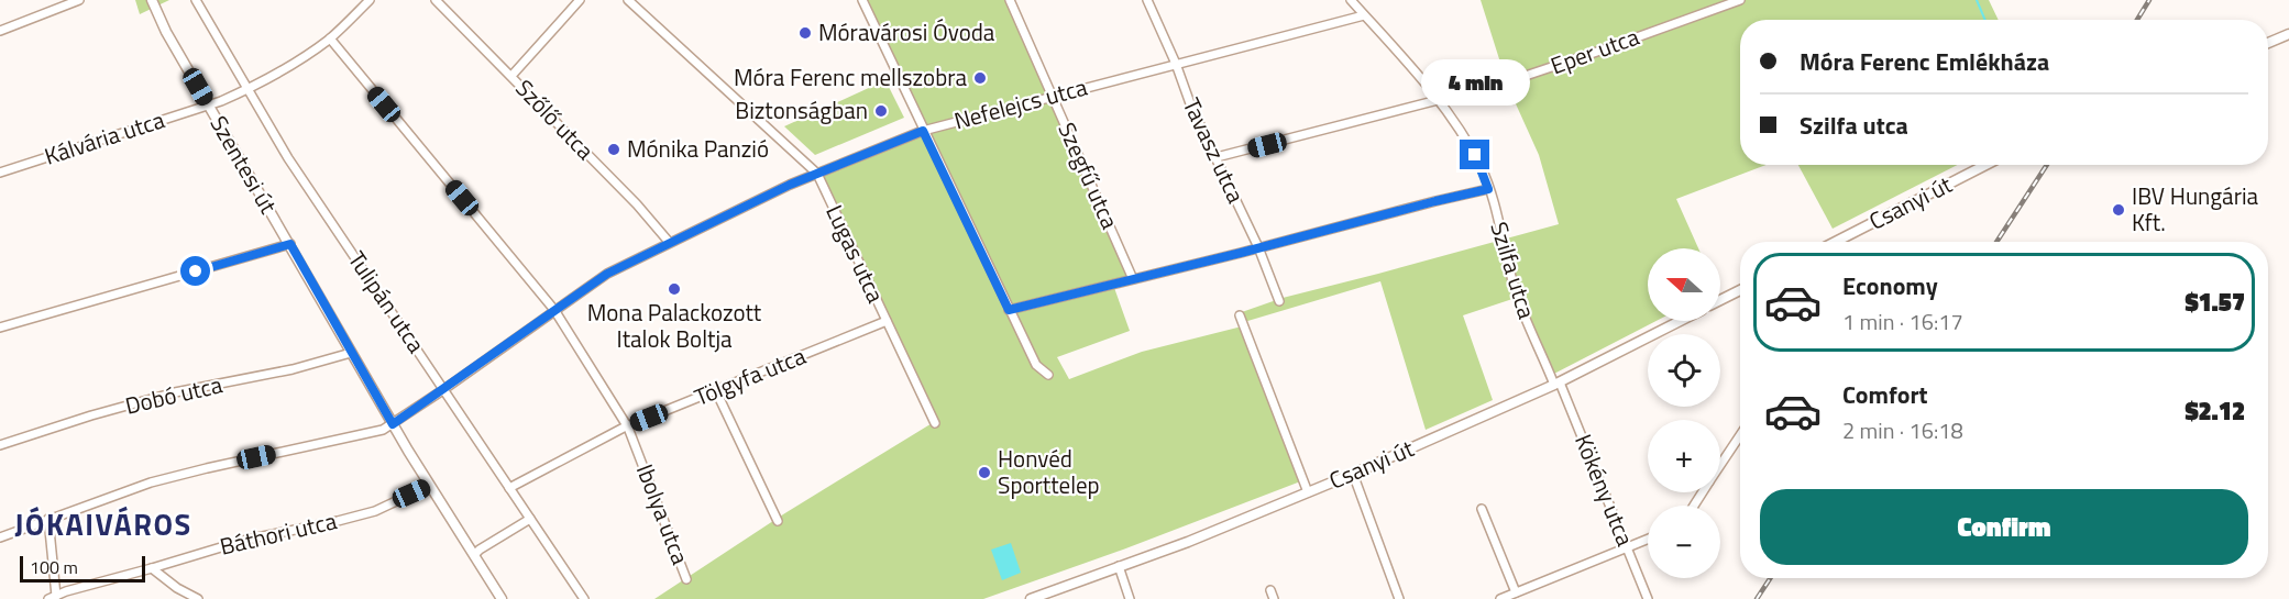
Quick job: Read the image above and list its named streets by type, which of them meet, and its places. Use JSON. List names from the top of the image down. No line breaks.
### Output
{"streets":{"street":["Eper utca","Nefelejcs utca","Szőlő utca","Kálvária utca","Tavasz utca","Szentesi út","Szegfű utca","Csanyi út","Lugas utca","Szilfa utca","Tulipán utca","Tölgyfa utca","Dobó utca","Kökény utca","Ibolya utca","Báthori utca"]},"crossings":[["Eper utca","Tavasz utca"],["Eper utca","Szilfa utca"],["Nefelejcs utca","Szőlő utca"],["Nefelejcs utca","Tavasz utca"],["Nefelejcs utca","Szentesi út"],["Nefelejcs utca","Szegfű utca"],["Nefelejcs utca","Lugas utca"],["Nefelejcs utca","Szilfa utca"],["Nefelejcs utca","Tulipán utca"],["Nefelejcs utca","Ibolya utca"],["Kálvária utca","Szentesi út"],["Kálvária utca","Tulipán utca"],["Kálvária utca","Ibolya utca"],["Szentesi út","Dobó utca"],["Szentesi út","Báthori utca"],["Csanyi út","Szilfa utca"],["Csanyi út","Kökény utca"],["Lugas utca","Tölgyfa utca"],["Szilfa utca","Kökény utca"],["Tulipán utca","Tölgyfa utca"],["Tölgyfa utca","Ibolya utca"]],"districts":["JÓKAIVÁROS"],"places":["Móravárosi Óvoda","Móra Ferenc mellszobra","Biztonságban","Mónika Panzió","IBV Hungária Kft.","Mona Palackozott Italok Boltja","Honvéd Sporttelep"],"scale_bar":"100 m","north":"left","page":{"banner":["Móra Ferenc Emlékháza","Szilfa utca"],"bubble":"4 min","map_buttons":["+","−"],"list":[{"name":"Economy","note":"1 min · 16:17","value":"$1.57"},{"name":"Comfort","note":"2 min · 16:18","value":"$2.12"}],"buttons":"Confirm","scale":"100 m"}}
